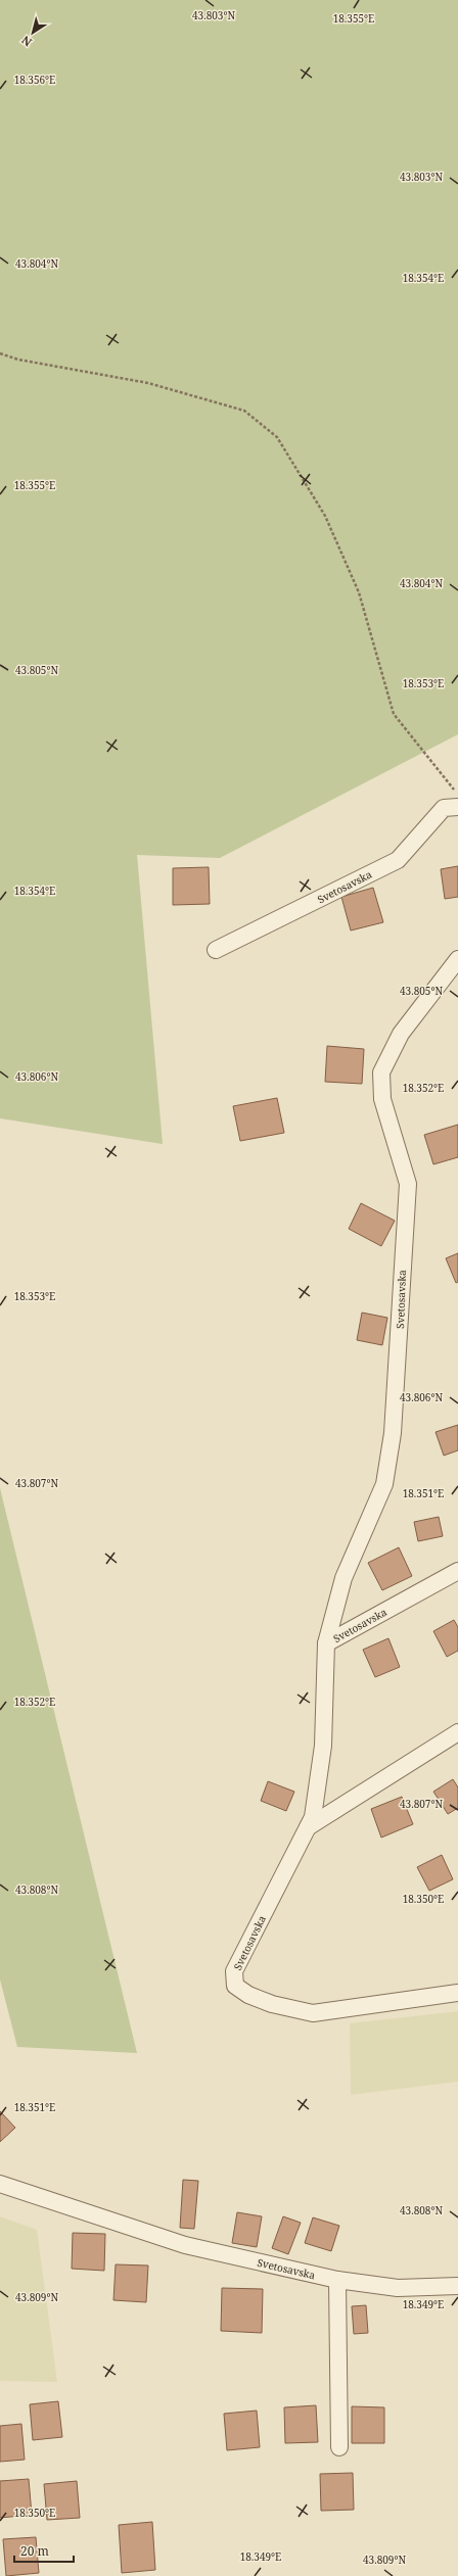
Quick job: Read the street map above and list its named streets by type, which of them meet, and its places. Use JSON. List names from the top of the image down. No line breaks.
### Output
{"streets":{"street":["Svetosavska"]},"scale_bar":"20 m","north":"bottom left","coordinates":["43.803°N","18.355°E","18.356°E","43.804°N","18.354°E","43.805°N","18.353°E","43.806°N","18.352°E","43.807°N","18.351°E","43.808°N","18.350°E","43.809°N","18.349°E"]}
